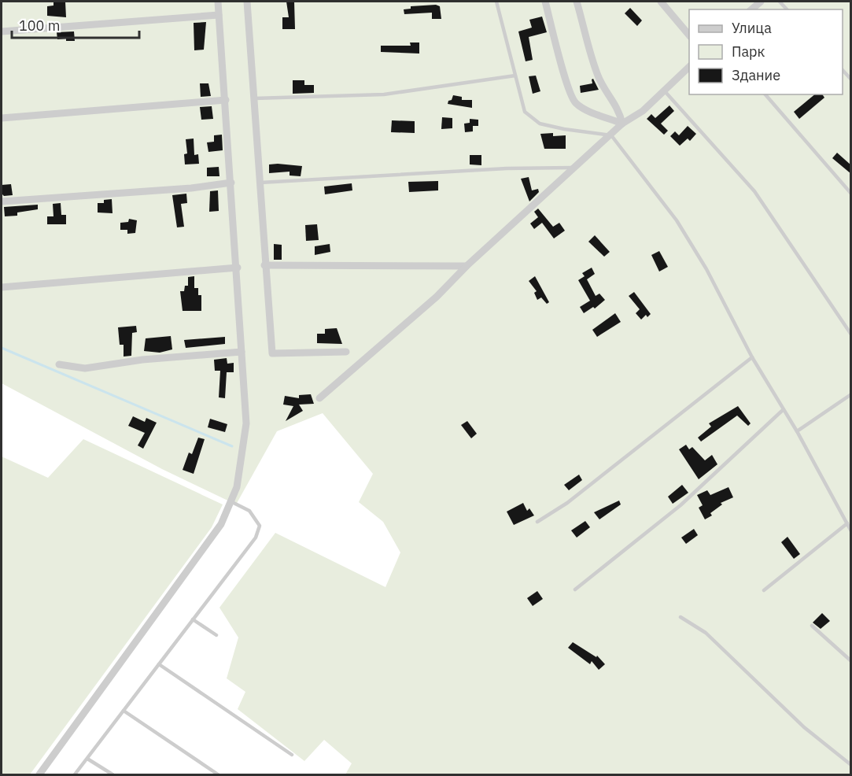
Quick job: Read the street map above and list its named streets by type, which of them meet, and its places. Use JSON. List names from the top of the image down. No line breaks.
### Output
{"legend":["Улица","Парк","Здание"],"scale_bar":"100 m"}
